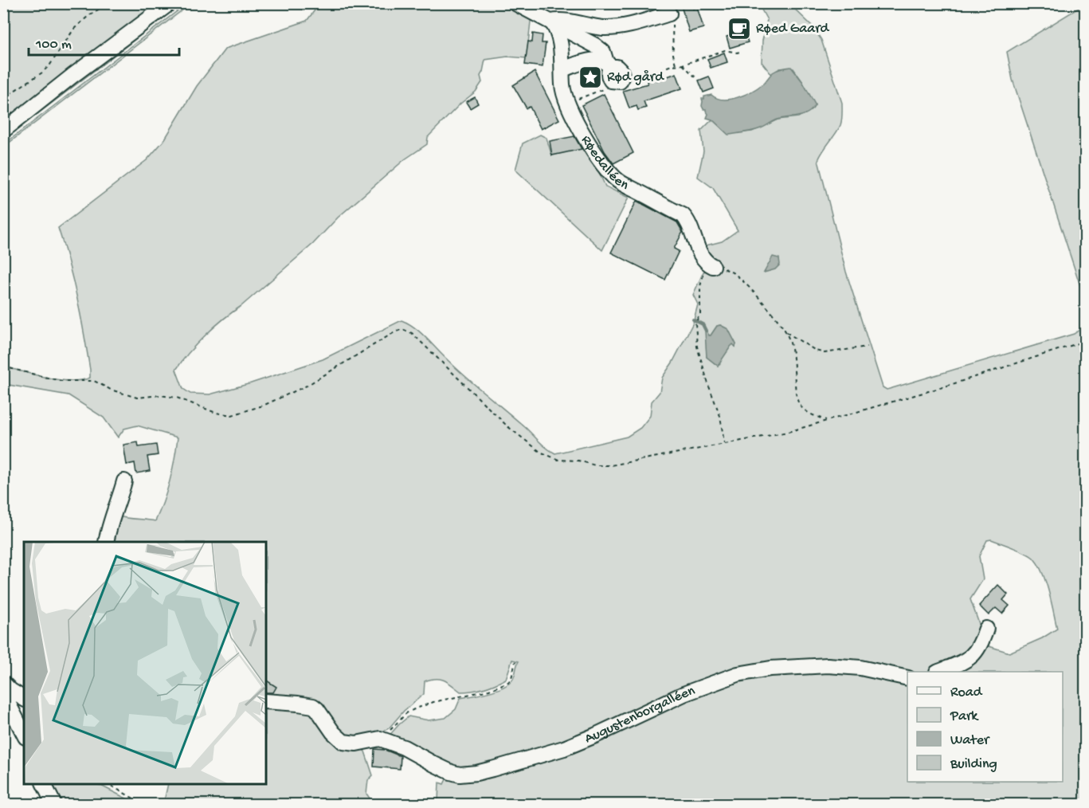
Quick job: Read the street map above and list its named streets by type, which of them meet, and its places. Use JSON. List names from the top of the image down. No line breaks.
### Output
{"streets":{"street":["Røedalléen","Augustenborgalléen"]},"places":{"cafe":["Røed Gaard"],"place":["Rød gård"]},"legend":["Road","Park","Water","Building"],"scale_bar":"100 m"}
